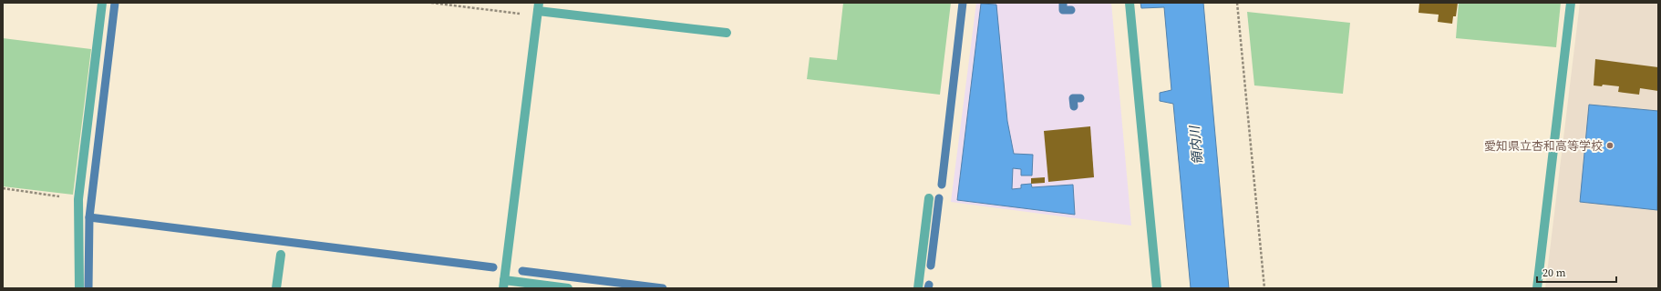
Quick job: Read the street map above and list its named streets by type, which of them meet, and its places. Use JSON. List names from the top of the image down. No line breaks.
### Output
{"water":["領内川"],"places":["愛知県立杏和高等学校"],"scale_bar":"20 m"}
